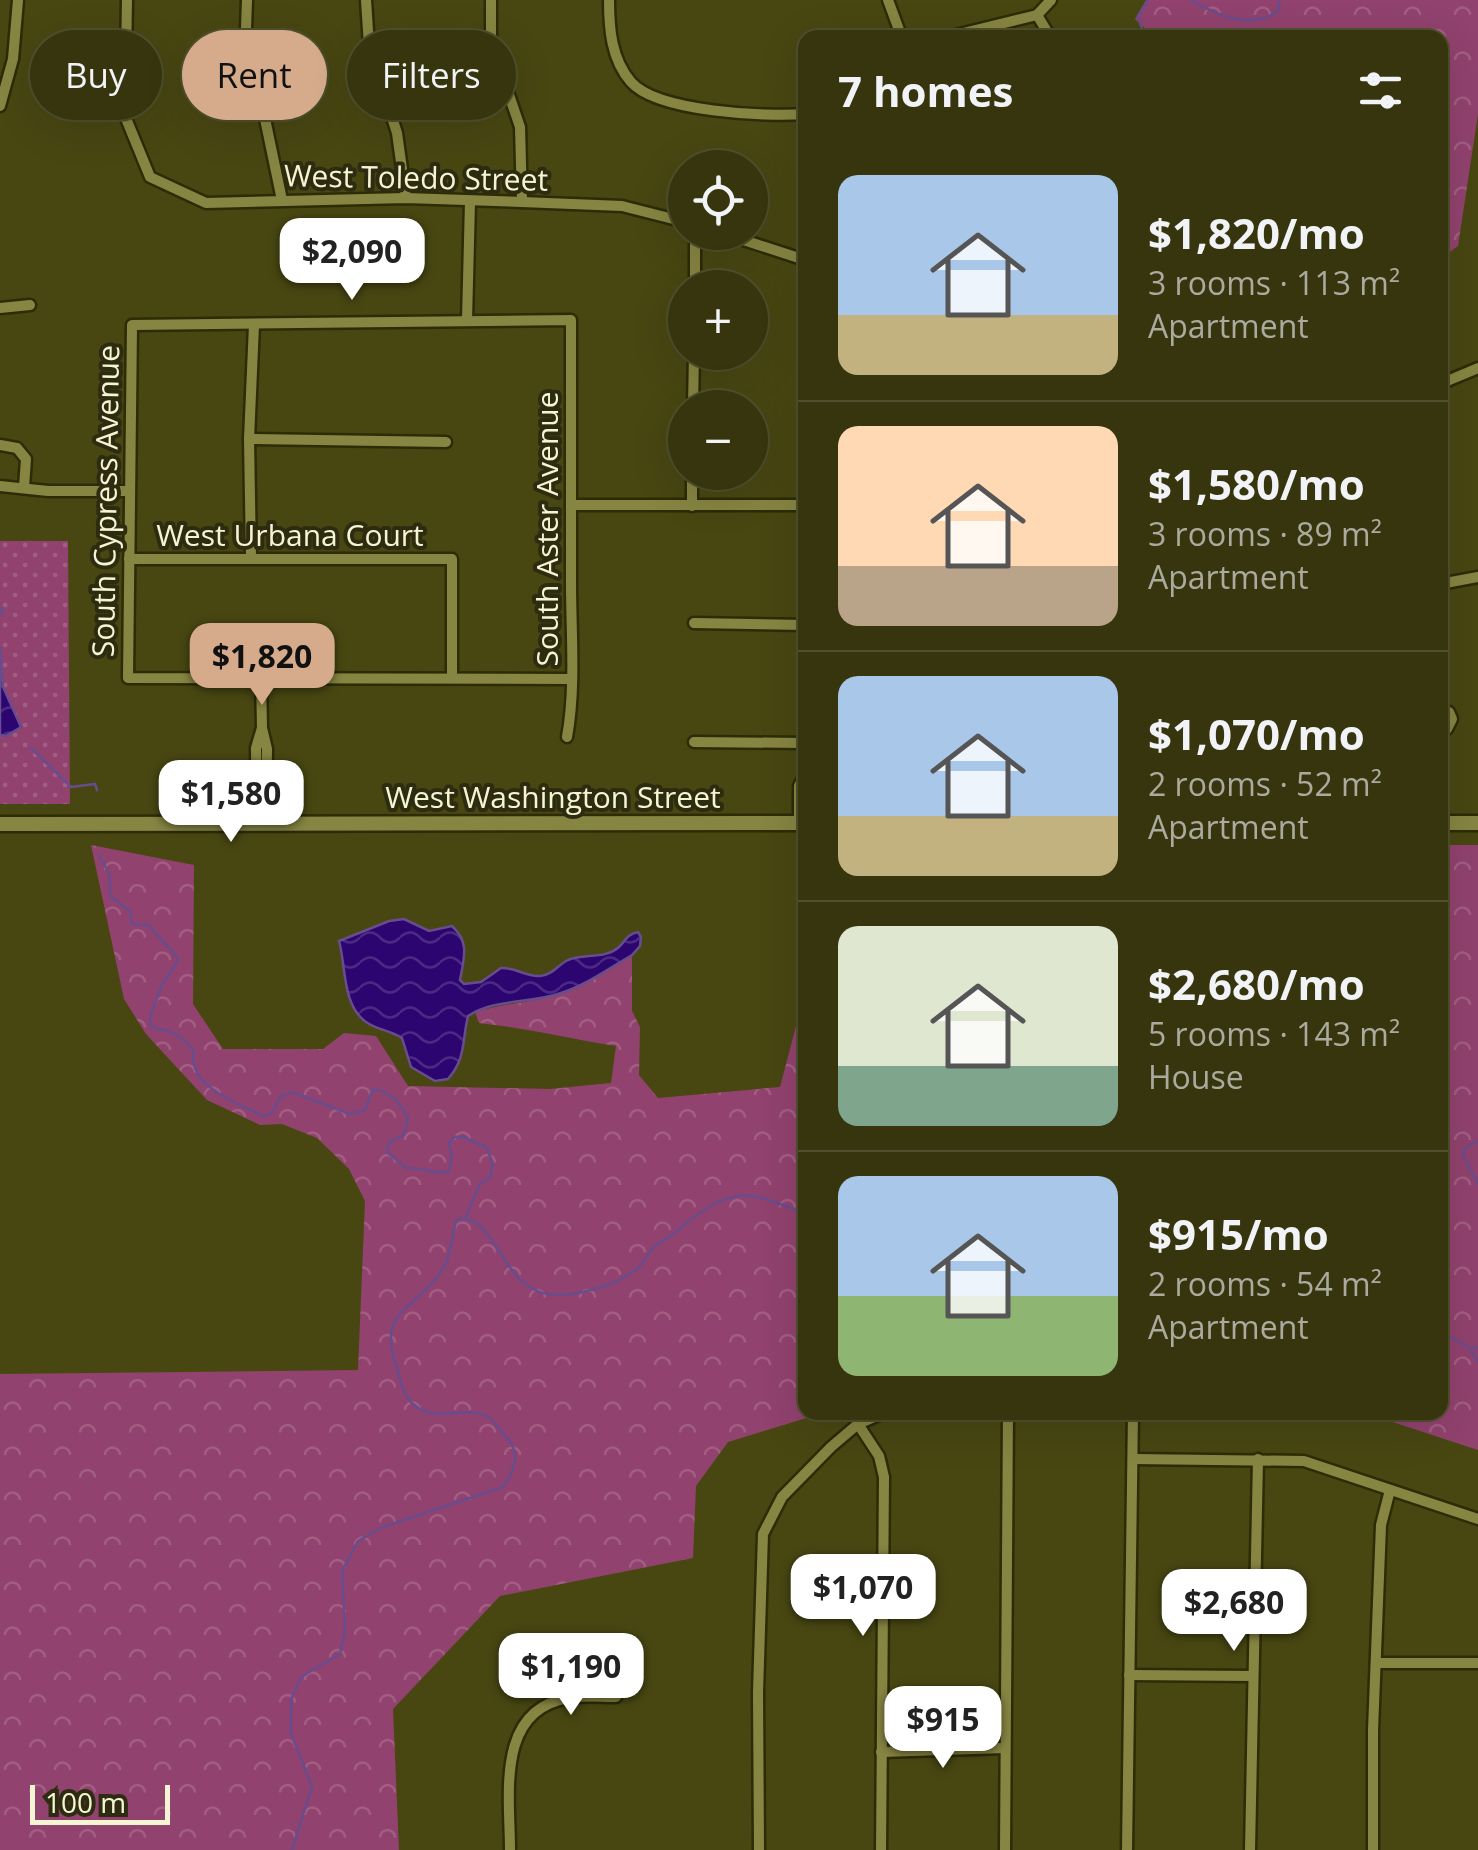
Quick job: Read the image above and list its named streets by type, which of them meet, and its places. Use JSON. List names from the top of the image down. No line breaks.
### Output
{"streets":{"main road":["West Washington Street"],"street":["West Toledo Street","South Cypress Avenue","South Aster Avenue","West Urbana Court"]},"crossings":[["South Cypress Avenue","West Urbana Court"]],"scale_bar":"100 m","page":{"chip":["Buy","Rent","Filters"],"heading":"7 homes","map_buttons":["+","−"],"list":[{"name":"$1,820/mo","note":"3 rooms · 113 m² · Apartment"},{"name":"$1,580/mo","note":"3 rooms · 89 m² · Apartment"},{"name":"$1,070/mo","note":"2 rooms · 52 m² · Apartment"},{"name":"$2,680/mo","note":"5 rooms · 143 m² · House"},{"name":"$915/mo","note":"2 rooms · 54 m² · Apartment"}],"price":["$2,090","$1,820","$1,580","$1,070","$2,680","$1,190","$915"],"scale":"100 m"}}
